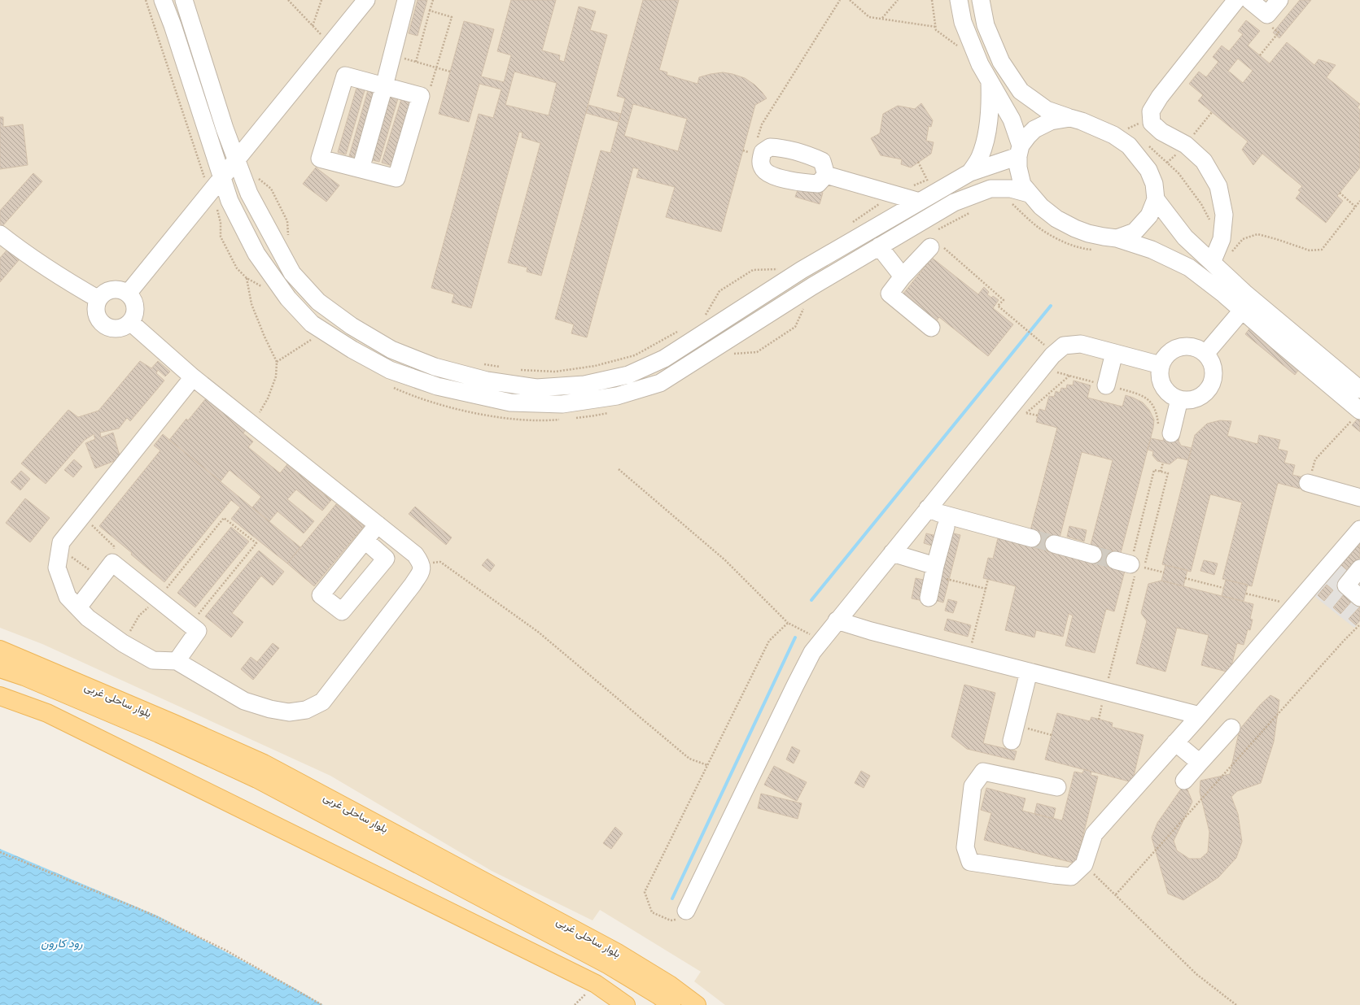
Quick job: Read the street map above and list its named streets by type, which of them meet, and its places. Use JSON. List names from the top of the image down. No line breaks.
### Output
{"streets":{"main road":["بلوار ساحلی غربی"]},"water":["رود کارون"]}
